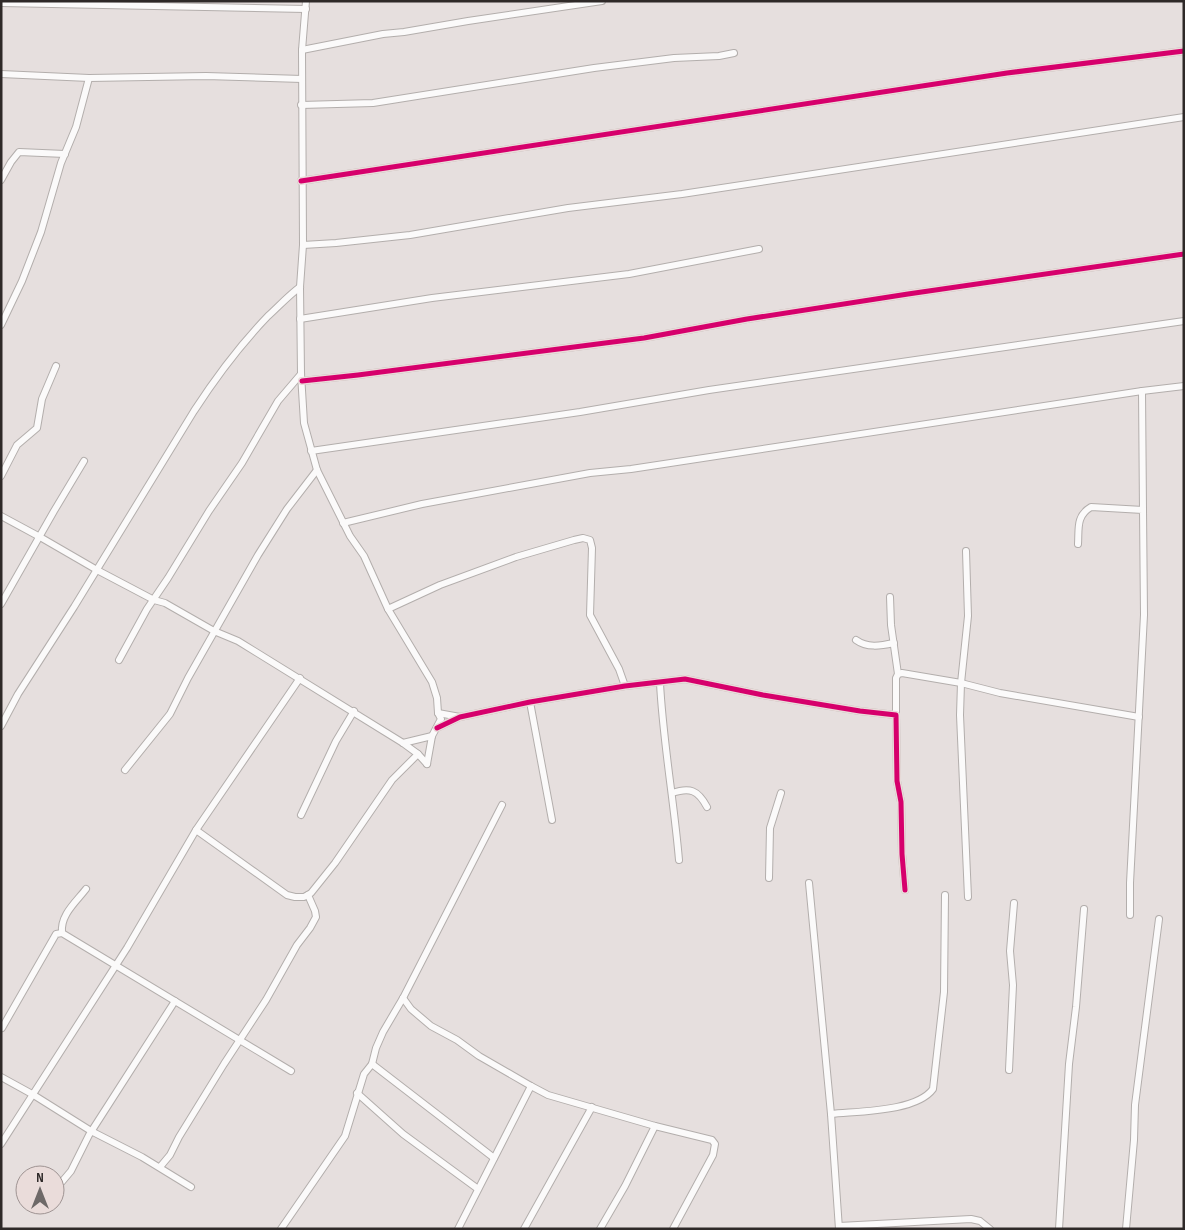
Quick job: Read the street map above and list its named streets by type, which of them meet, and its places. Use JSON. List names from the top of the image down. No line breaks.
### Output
{"north":"top"}
